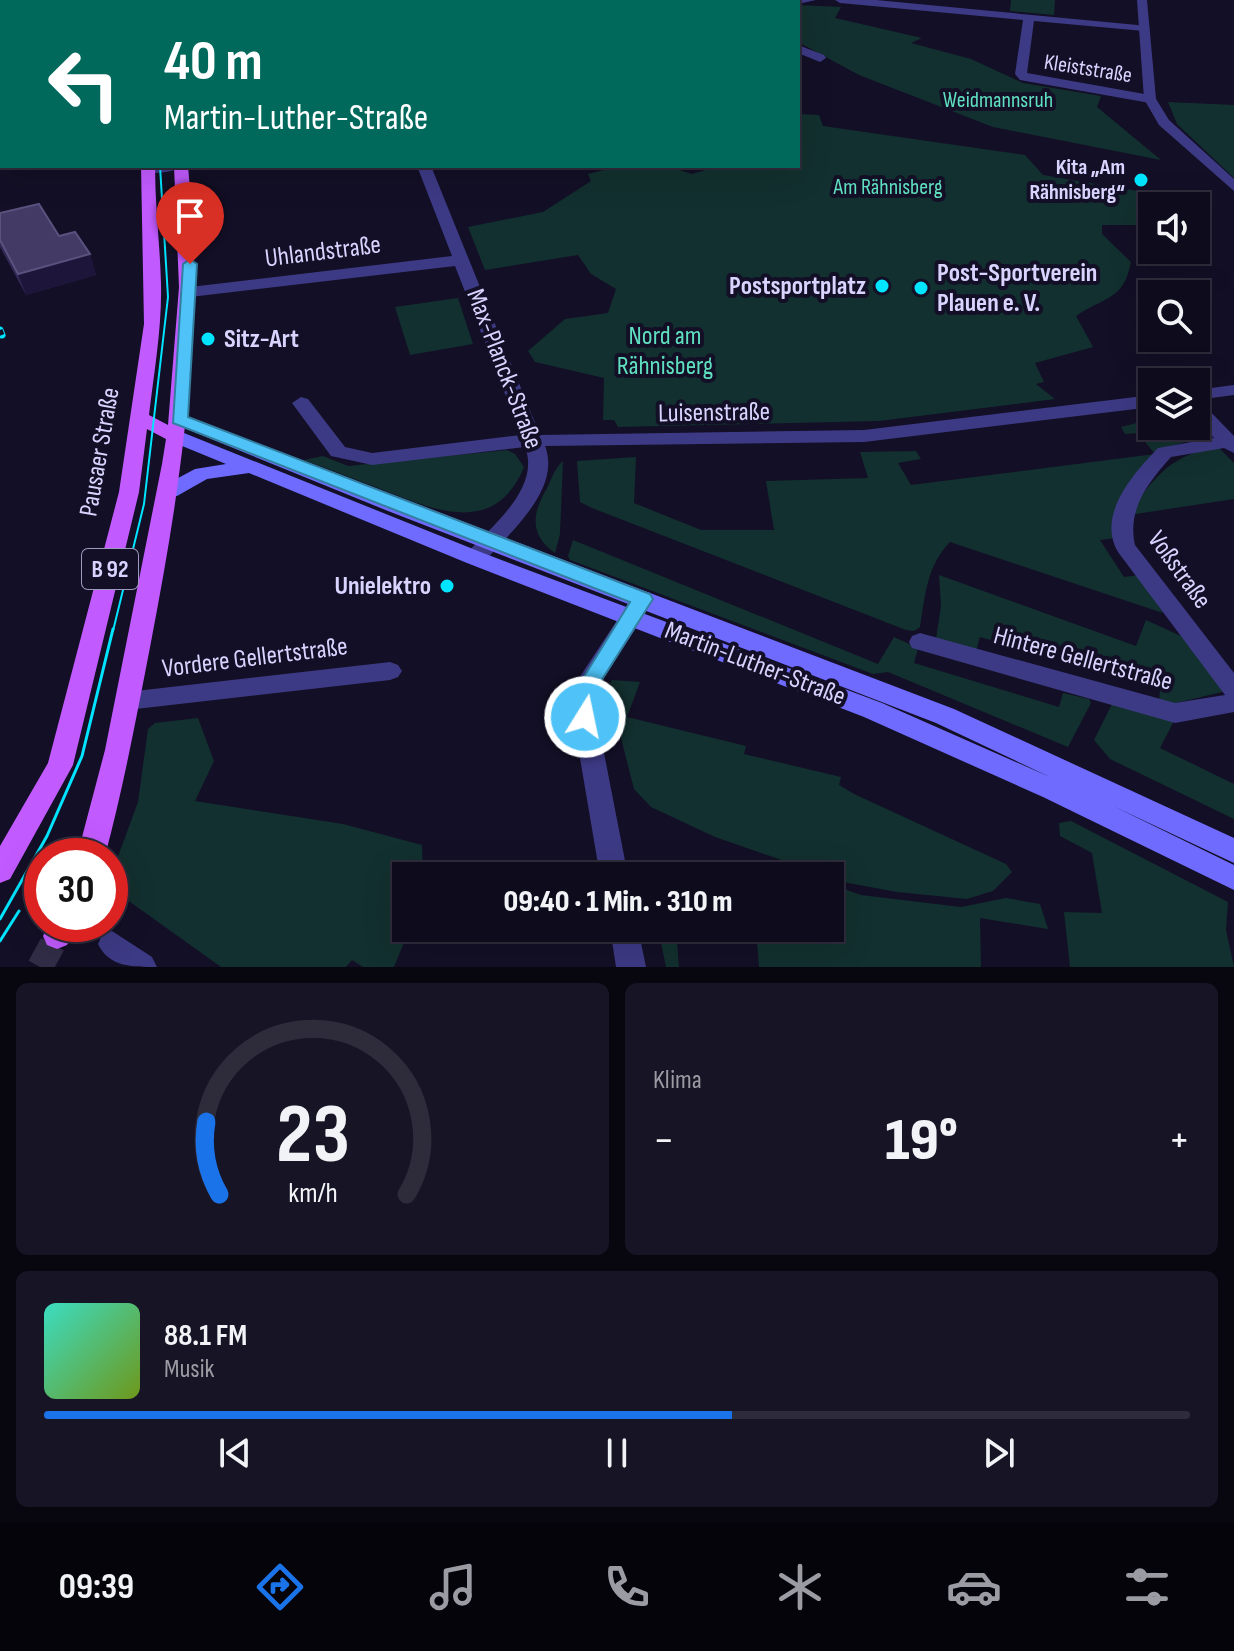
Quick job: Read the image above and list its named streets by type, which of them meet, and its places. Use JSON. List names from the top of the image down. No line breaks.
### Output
{"streets":{"main road":["Pausaer Straße","B 92","Martin-Luther-Straße"],"street":["Kleiststraße","Uhlandstraße","Max-Planck-Straße","Luisenstraße","Voßstraße","Vordere Gellertstraße","Hintere Gellertstraße"]},"crossings":[["Uhlandstraße","Max-Planck-Straße"],["Uhlandstraße","B 92"],["Max-Planck-Straße","Luisenstraße"],["Max-Planck-Straße","Martin-Luther-Straße"],["B 92","Vordere Gellertstraße"],["B 92","Martin-Luther-Straße"]],"parks":["Weidmannsruh","Am Rähnisberg","Nord am Rähnisberg"],"places":["Kita „Am Rähnisberg“","Postsportplatz","Post-Sportverein Plauen e. V.","Sitz-Art","Unielektro"],"page":{"turn":["40 m","Martin-Luther-Straße"],"limit":"30","trip":"09:40 · 1 Min. · 310 m","tile":"Klima","heat":["−","19°","+"],"song":["88.1 FM","Musik"],"tabs":"09:39","gauge":["23","km/h"]}}
